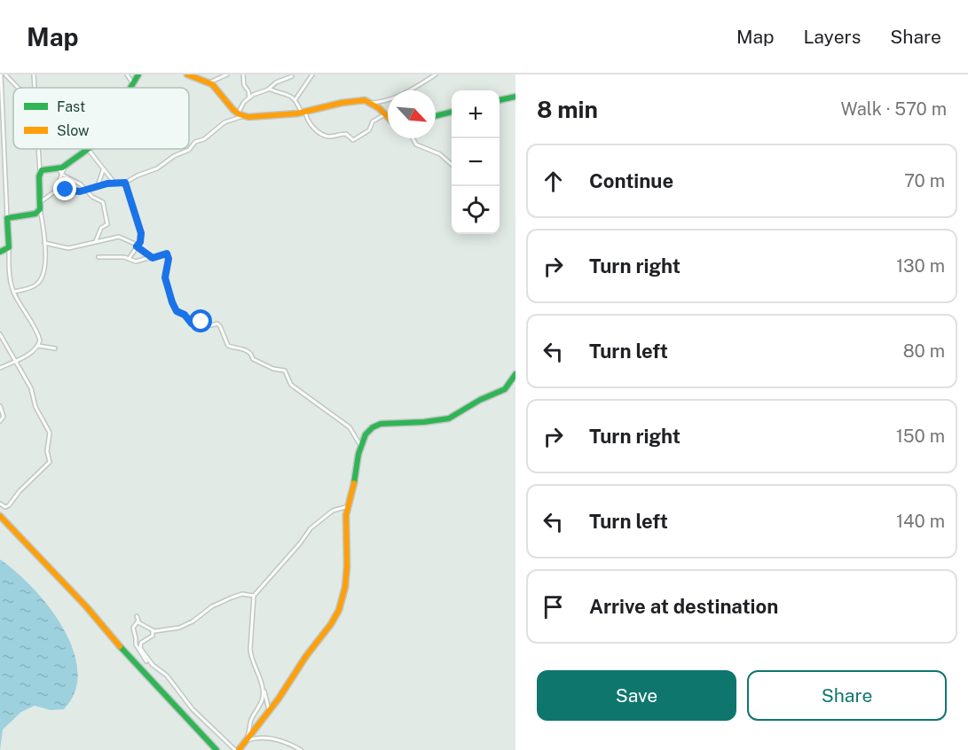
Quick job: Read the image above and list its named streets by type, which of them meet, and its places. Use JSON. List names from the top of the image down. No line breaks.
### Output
{"legend":["Fast","Slow"],"north":"bottom right","page":{"header":"Map","nav":["Map","Layers","Share"],"heading":["8 min","Walk · 570 m"],"map_buttons":["+","−"],"list":[["Continue","70 m"],["Turn right","130 m"],["Turn left","80 m"],["Turn right","150 m"],["Turn left","140 m"],"Arrive at destination"],"buttons":["Save","Share"]}}
